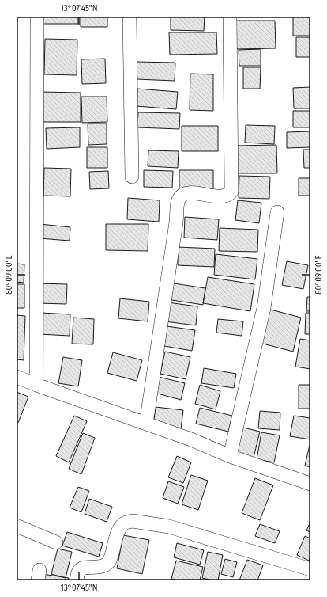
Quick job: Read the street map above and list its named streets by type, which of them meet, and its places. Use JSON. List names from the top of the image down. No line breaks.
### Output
{"coordinates":["13°07'45\"N","80°09'00\"E"]}
